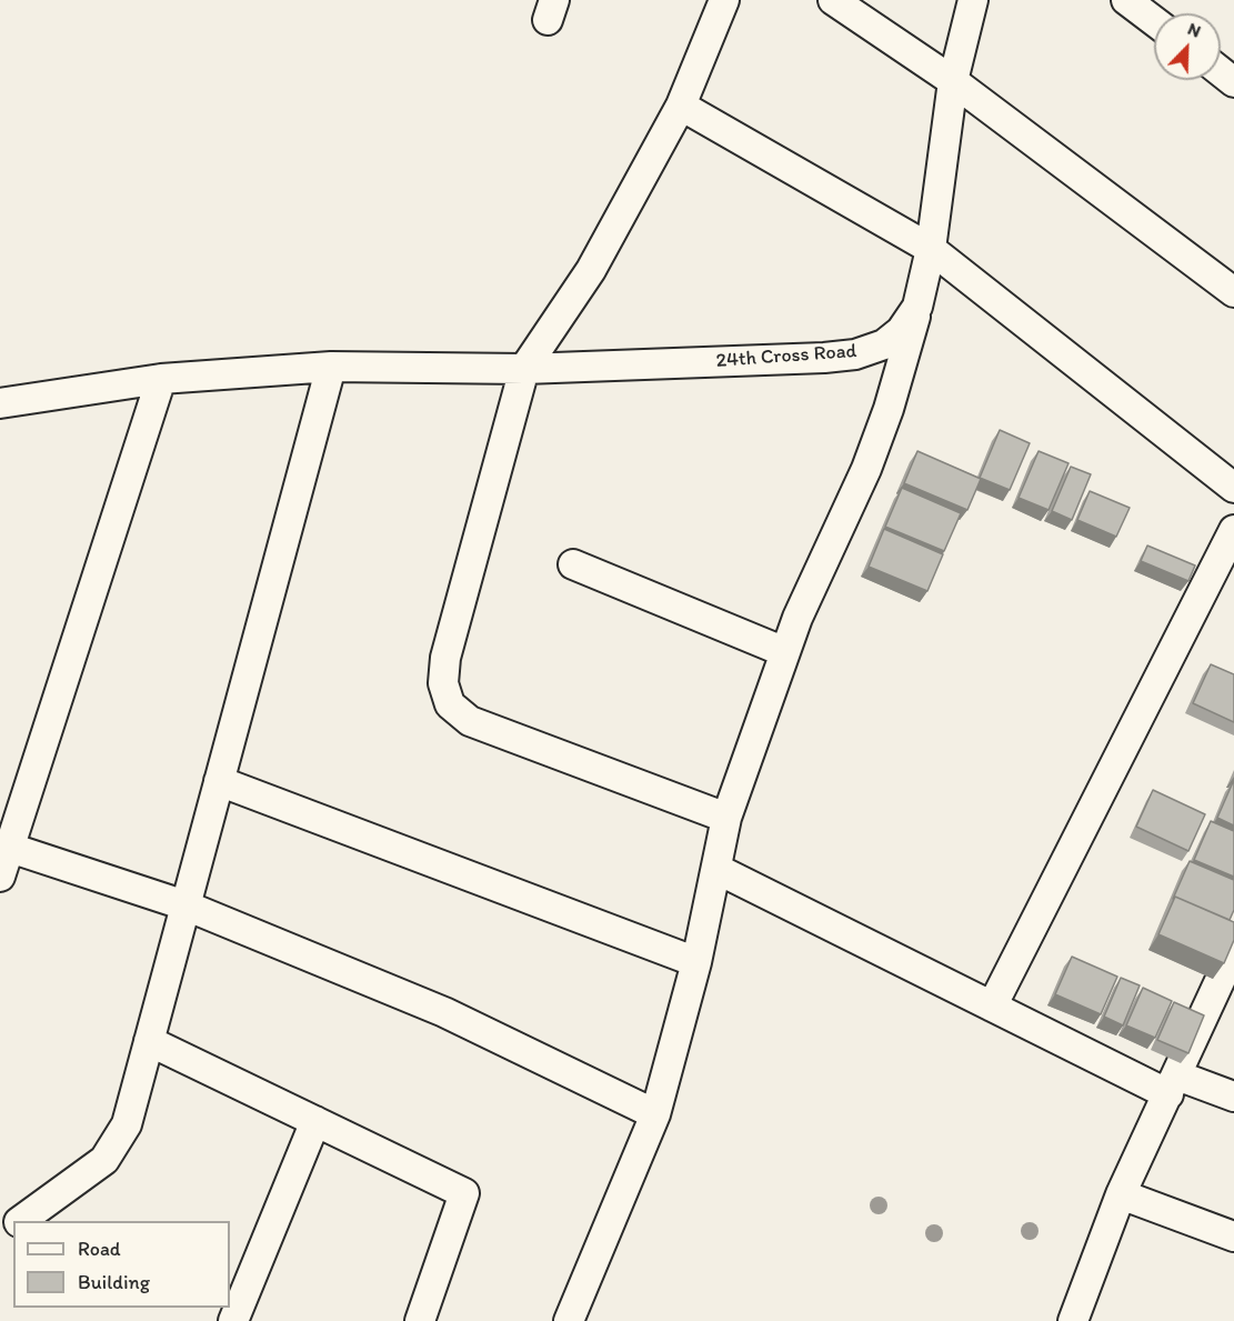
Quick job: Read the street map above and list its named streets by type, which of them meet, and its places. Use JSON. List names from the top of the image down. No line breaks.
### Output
{"streets":{"street":["24th Cross Road"]},"legend":["Road","Building"],"north":"top right"}
